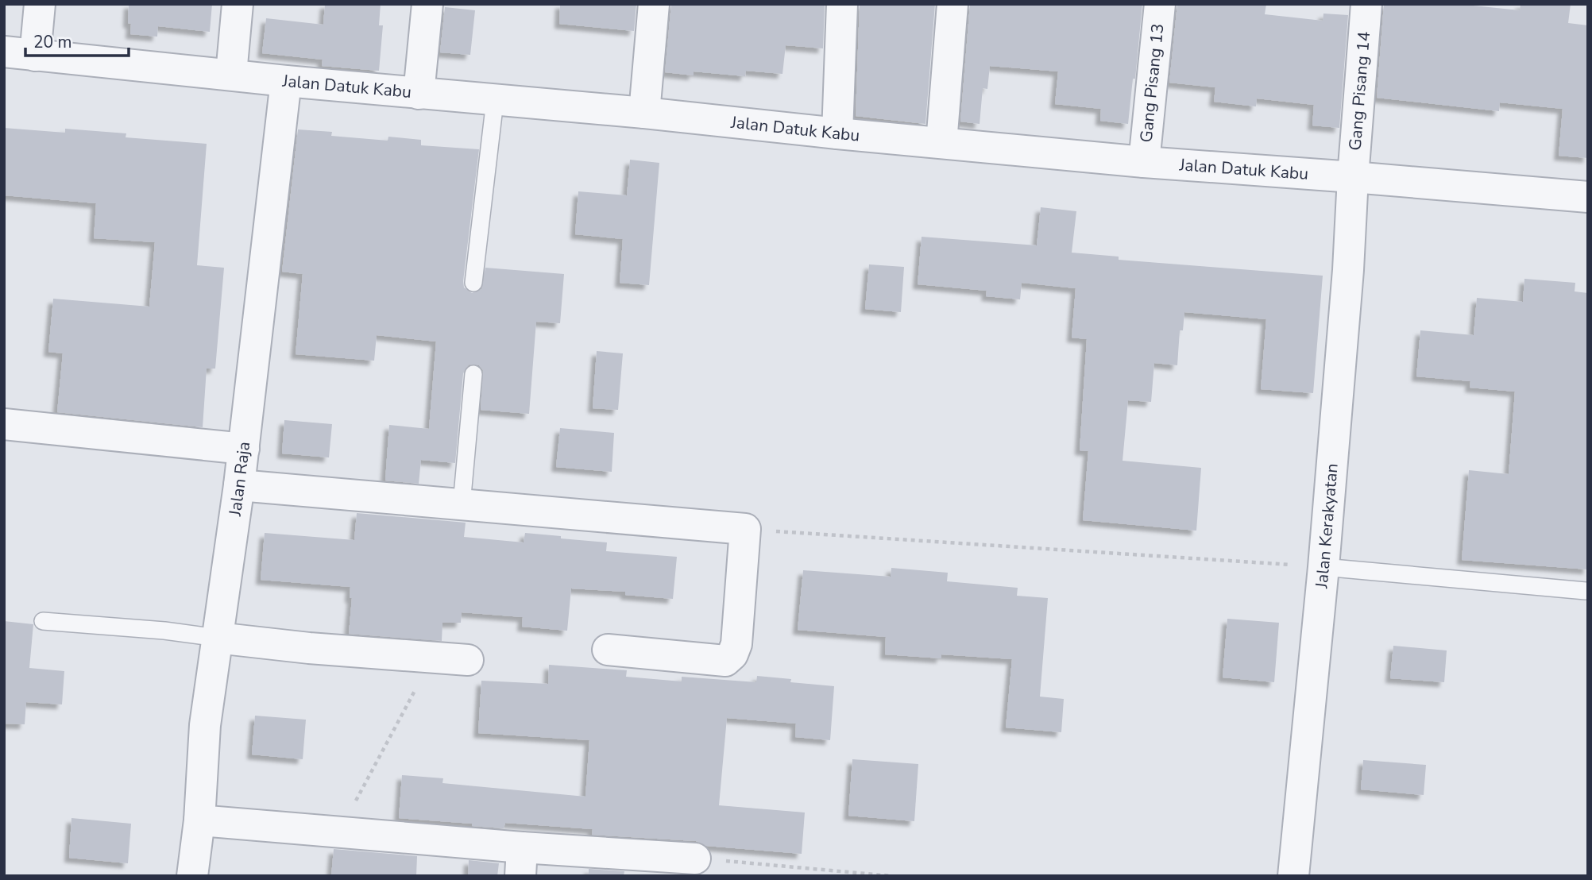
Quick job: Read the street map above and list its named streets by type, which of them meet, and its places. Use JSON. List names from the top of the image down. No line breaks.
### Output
{"streets":{"street":["Gang Pisang 13","Jalan Datuk Kabu","Gang Pisang 14","Jalan Raja","Jalan Kerakyatan"]},"crossings":[["Gang Pisang 13","Jalan Datuk Kabu"],["Jalan Datuk Kabu","Gang Pisang 14"],["Jalan Datuk Kabu","Jalan Raja"],["Jalan Datuk Kabu","Jalan Kerakyatan"],["Gang Pisang 14","Jalan Kerakyatan"]],"scale_bar":"20 m"}
